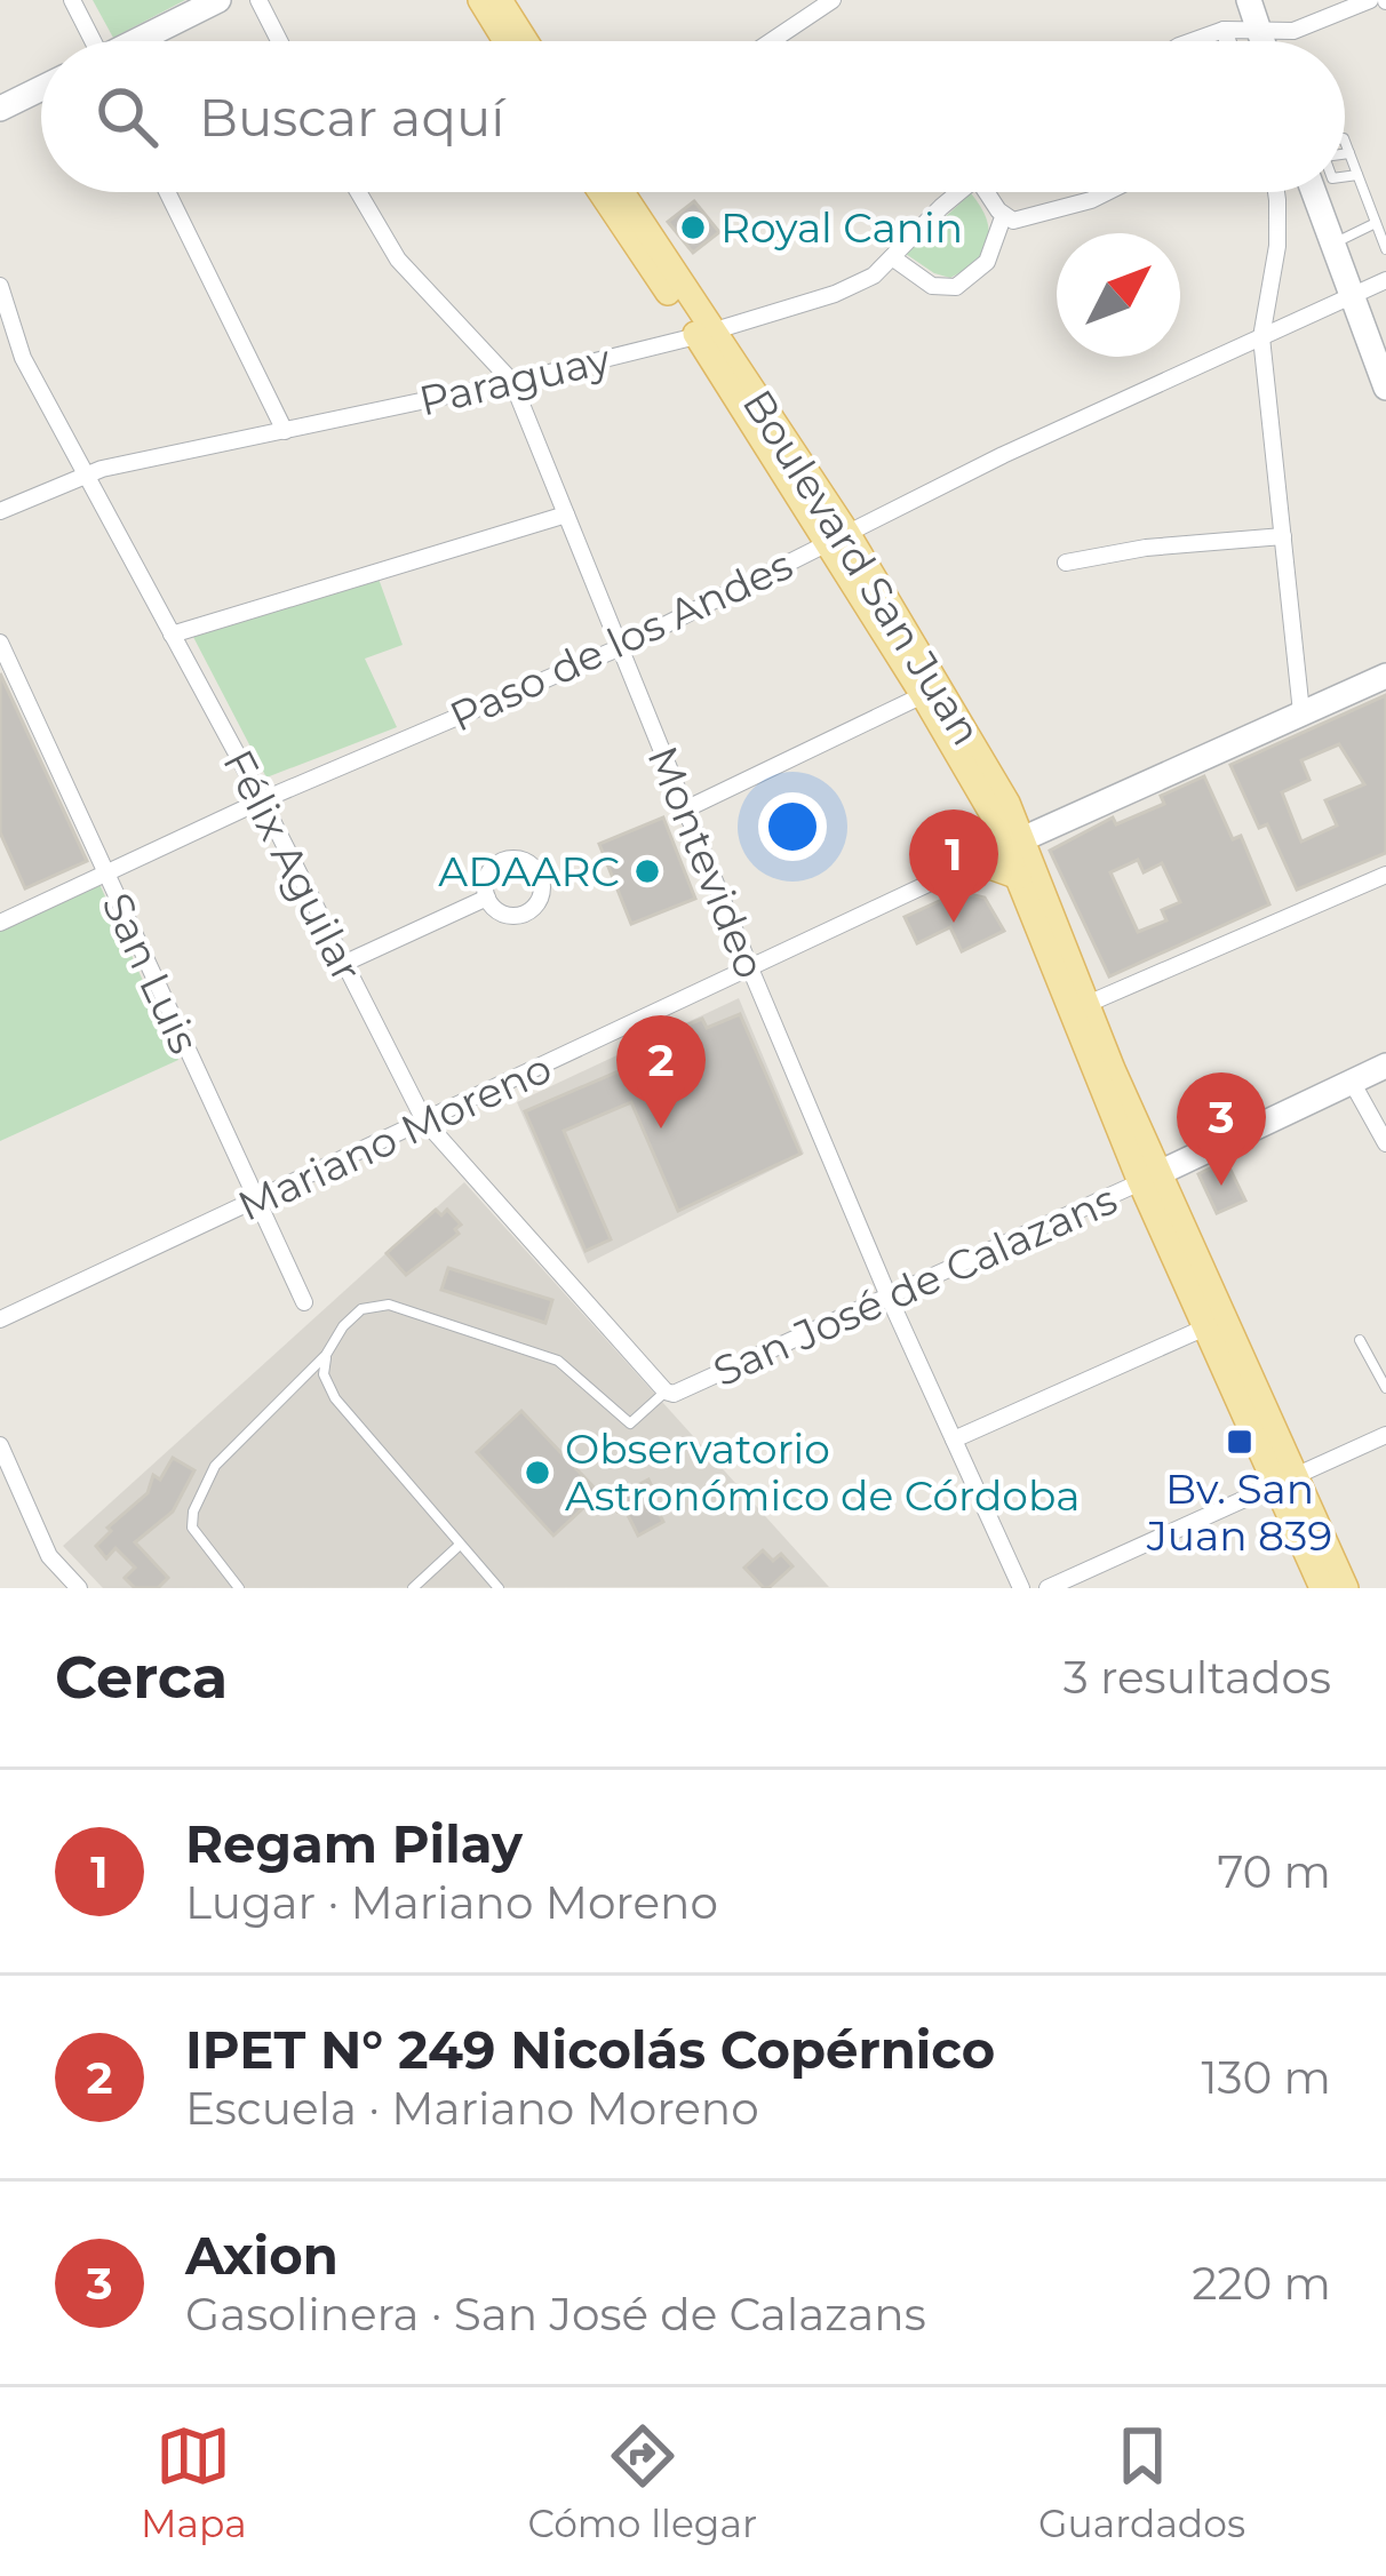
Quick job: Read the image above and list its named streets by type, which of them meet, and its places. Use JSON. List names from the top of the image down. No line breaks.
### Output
{"streets":{"main road":["Boulevard San Juan"],"street":["Paraguay","Paso de los Andes","Montevideo","Félix Aguilar","San Luis","Mariano Moreno","San José de Calazans"]},"crossings":[["Paraguay","Boulevard San Juan"],["Paraguay","Montevideo"],["Paraguay","Félix Aguilar"],["Boulevard San Juan","Paso de los Andes"],["Boulevard San Juan","Mariano Moreno"],["Boulevard San Juan","San José de Calazans"],["Paso de los Andes","Montevideo"],["Paso de los Andes","Félix Aguilar"],["Paso de los Andes","San Luis"],["Montevideo","Mariano Moreno"],["Montevideo","San José de Calazans"],["Félix Aguilar","Mariano Moreno"],["Félix Aguilar","San José de Calazans"],["San Luis","Mariano Moreno"]],"places":{"other":["Royal Canin","ADAARC","Observatorio Astronómico de Córdoba"],"transit":["Bv. San Juan 839"]},"north":"top right","page":{"search":"Buscar aquí","pins":["1","2","3"],"heading":["Cerca","3 resultados"],"list":[{"mark":"1","name":"Regam Pilay","note":"Lugar · Mariano Moreno","value":"70 m"},{"mark":"2","name":"IPET N° 249 Nicolás Copérnico","note":"Escuela · Mariano Moreno","value":"130 m"},{"mark":"3","name":"Axion","note":"Gasolinera · San José de Calazans","value":"220 m"}],"nav":["Mapa","Cómo llegar","Guardados"]}}
